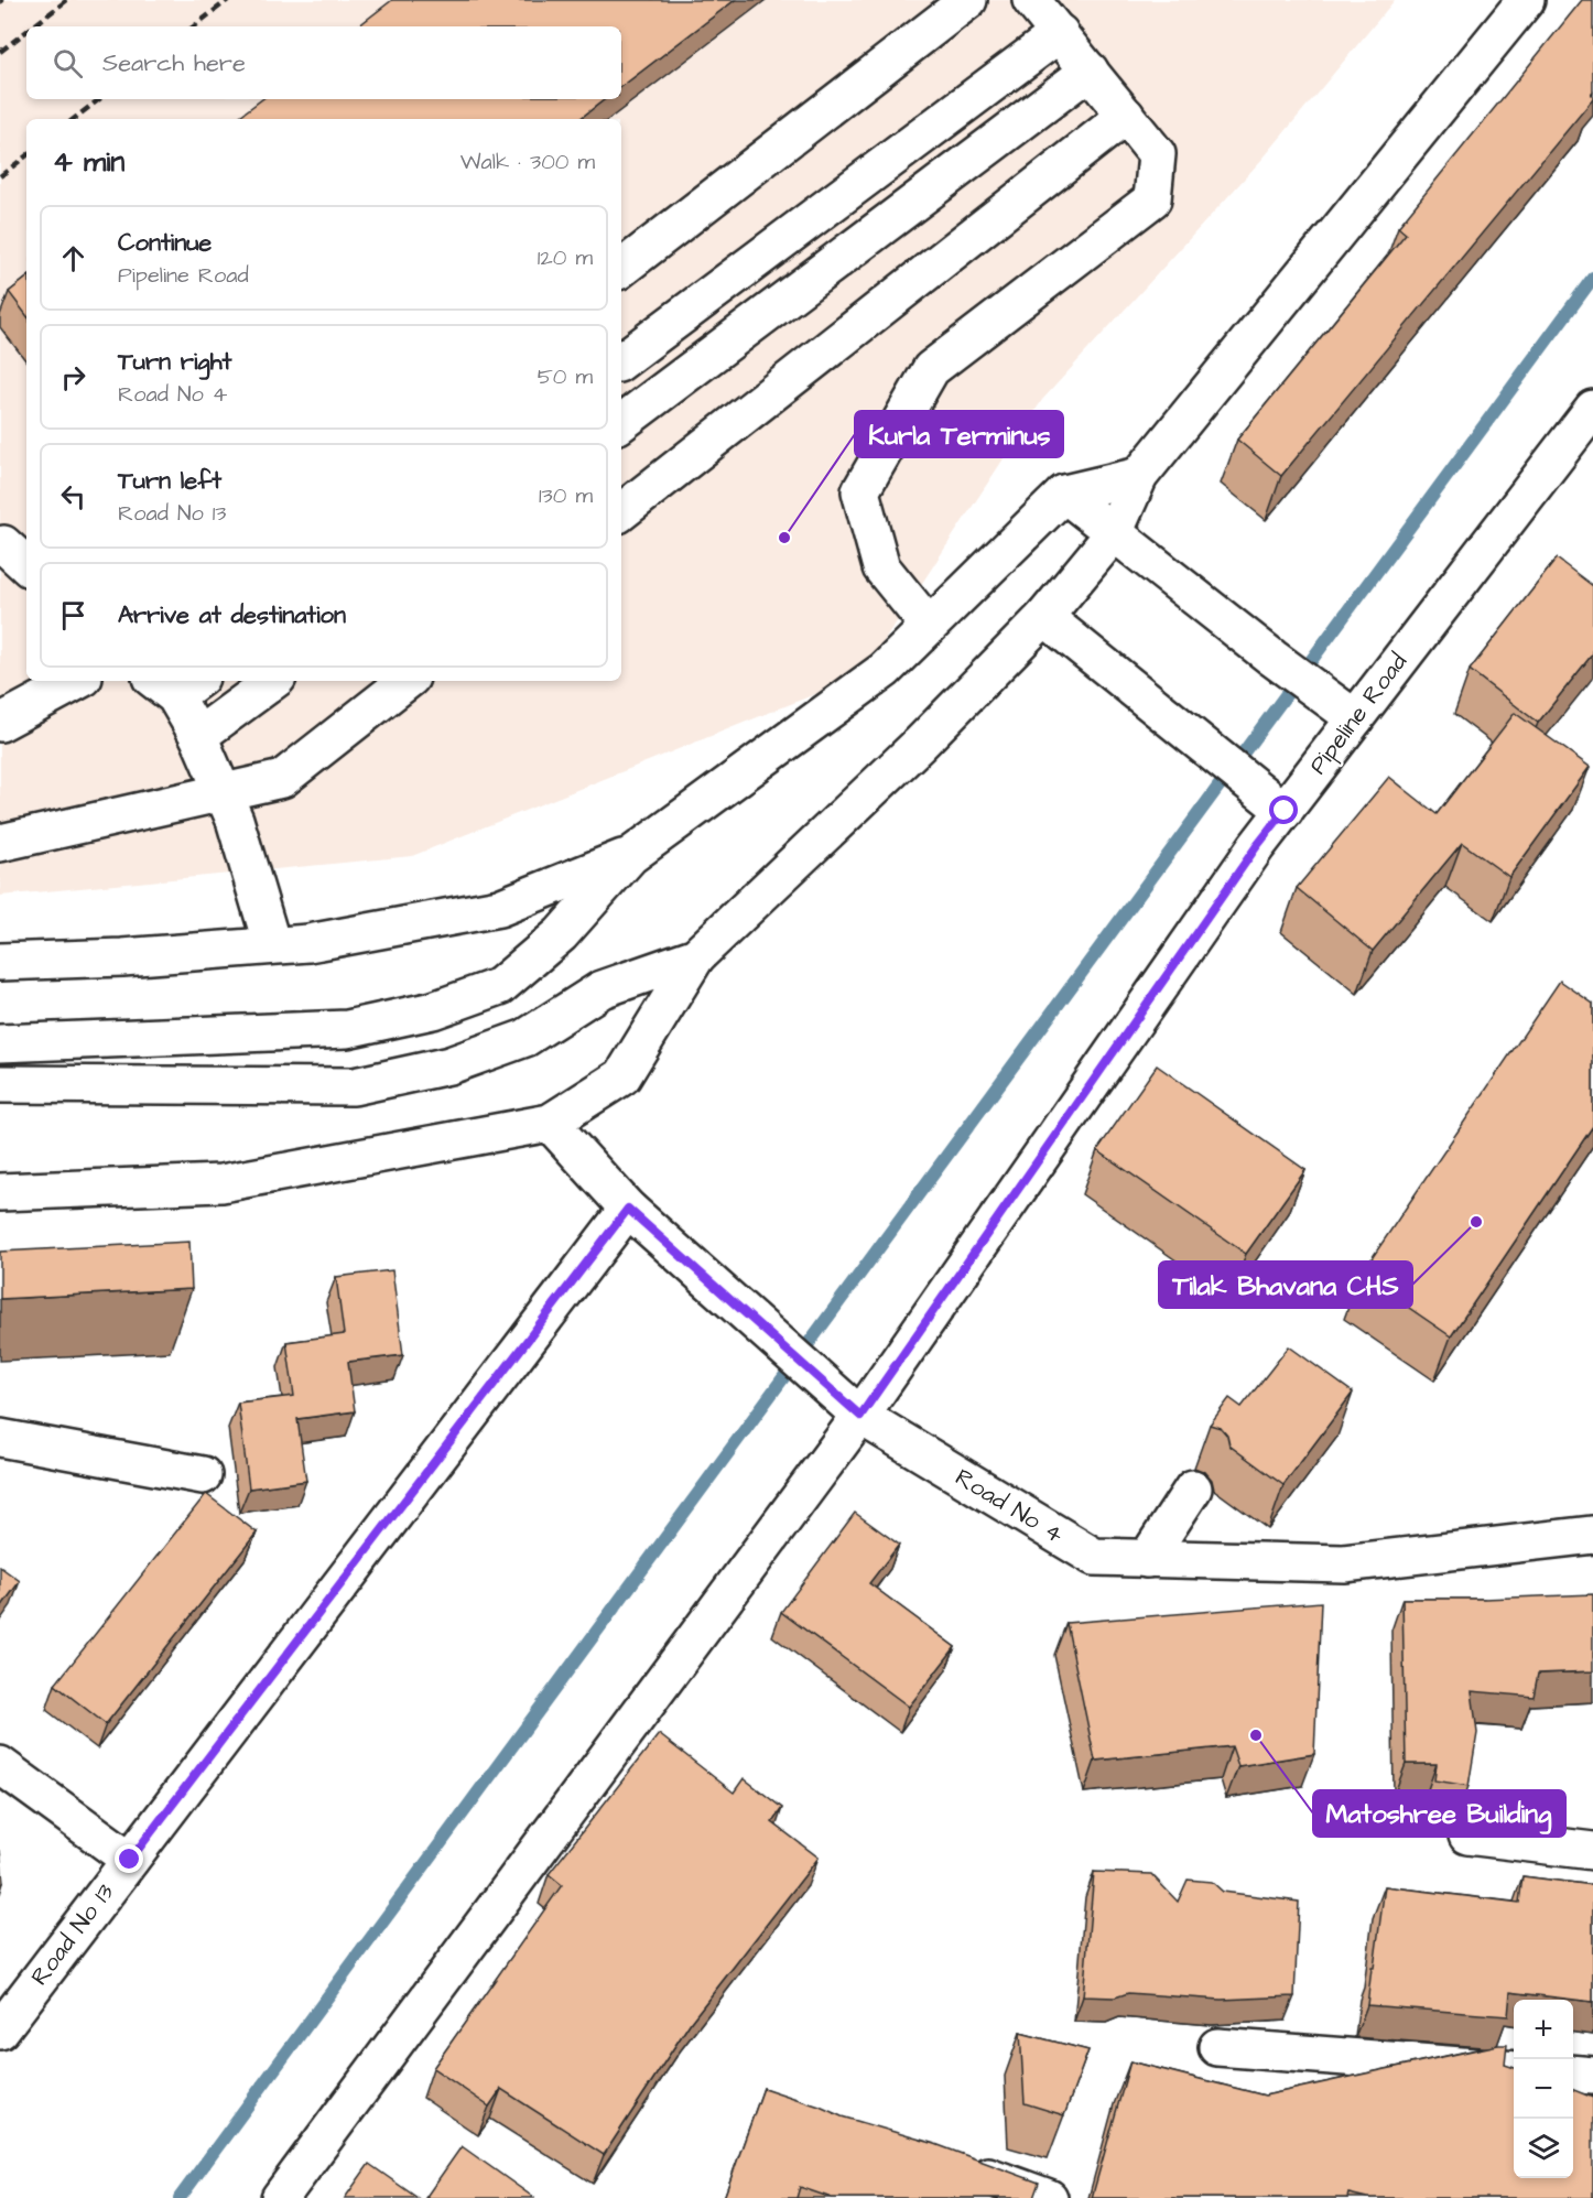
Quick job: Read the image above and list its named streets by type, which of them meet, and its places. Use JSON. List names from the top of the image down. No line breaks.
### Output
{"streets":{"street":["Pipeline Road","Road No 4","Road No 13"]},"crossings":[["Pipeline Road","Road No 4"],["Road No 4","Road No 13"]],"places":["Kurla Terminus","Tilak Bhavana CHS","Matoshree Building"],"page":{"search":"Search here","heading":["4 min","Walk · 300 m"],"list":[["Continue","Pipeline Road","120 m"],["Turn right","Road No 4","50 m"],["Turn left","Road No 13","130 m"],"Arrive at destination"],"map_buttons":["+","−"]}}
